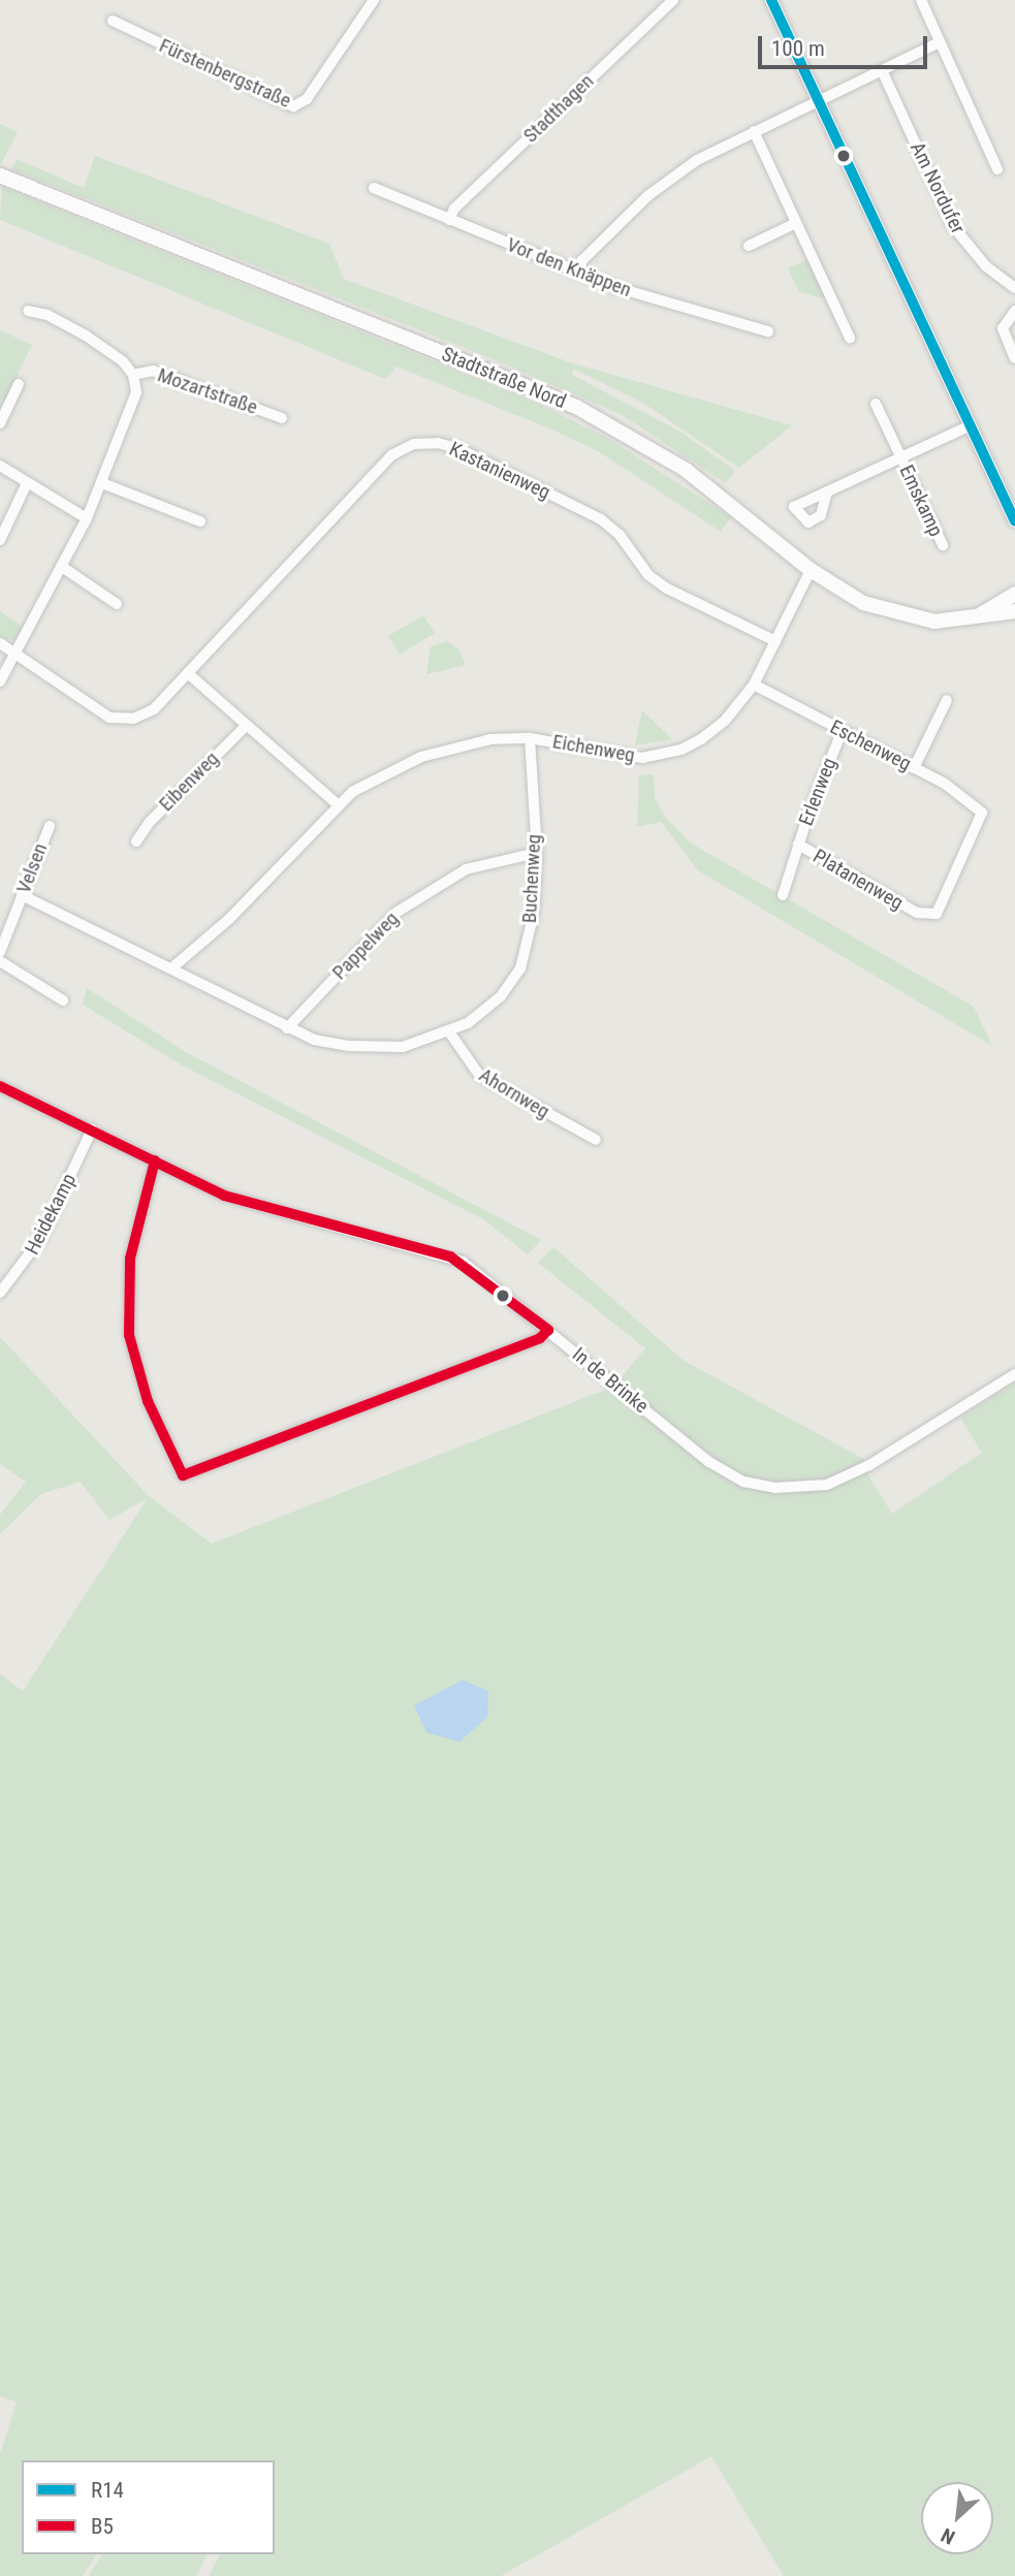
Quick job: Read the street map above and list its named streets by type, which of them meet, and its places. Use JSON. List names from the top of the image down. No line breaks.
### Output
{"streets":{"main road":["Stadtstraße Nord"],"street":["Fürstenbergstraße","Stadthagen","Am Nordufer","Vor den Knäppen","Mozartstraße","Kastanienweg","Emskamp","Eschenweg","Eichenweg","Eibenweg","Erlenweg","Velsen","Buchenweg","Platanenweg","Pappelweg","Ahornweg","Heidekamp","In de Brinke"]},"crossings":[["Stadthagen","Vor den Knäppen"],["Stadtstraße Nord","Eichenweg"],["Mozartstraße","Kastanienweg"],["Kastanienweg","Eichenweg"],["Eschenweg","Eichenweg"],["Eschenweg","Erlenweg"],["Eschenweg","Platanenweg"],["Eichenweg","Buchenweg"],["Erlenweg","Platanenweg"],["Buchenweg","Pappelweg"],["Buchenweg","Ahornweg"],["Heidekamp","In de Brinke"]],"lines":["transit line R14","transit line B5"],"legend":["R14","B5"],"scale_bar":"100 m","north":"bottom left"}
